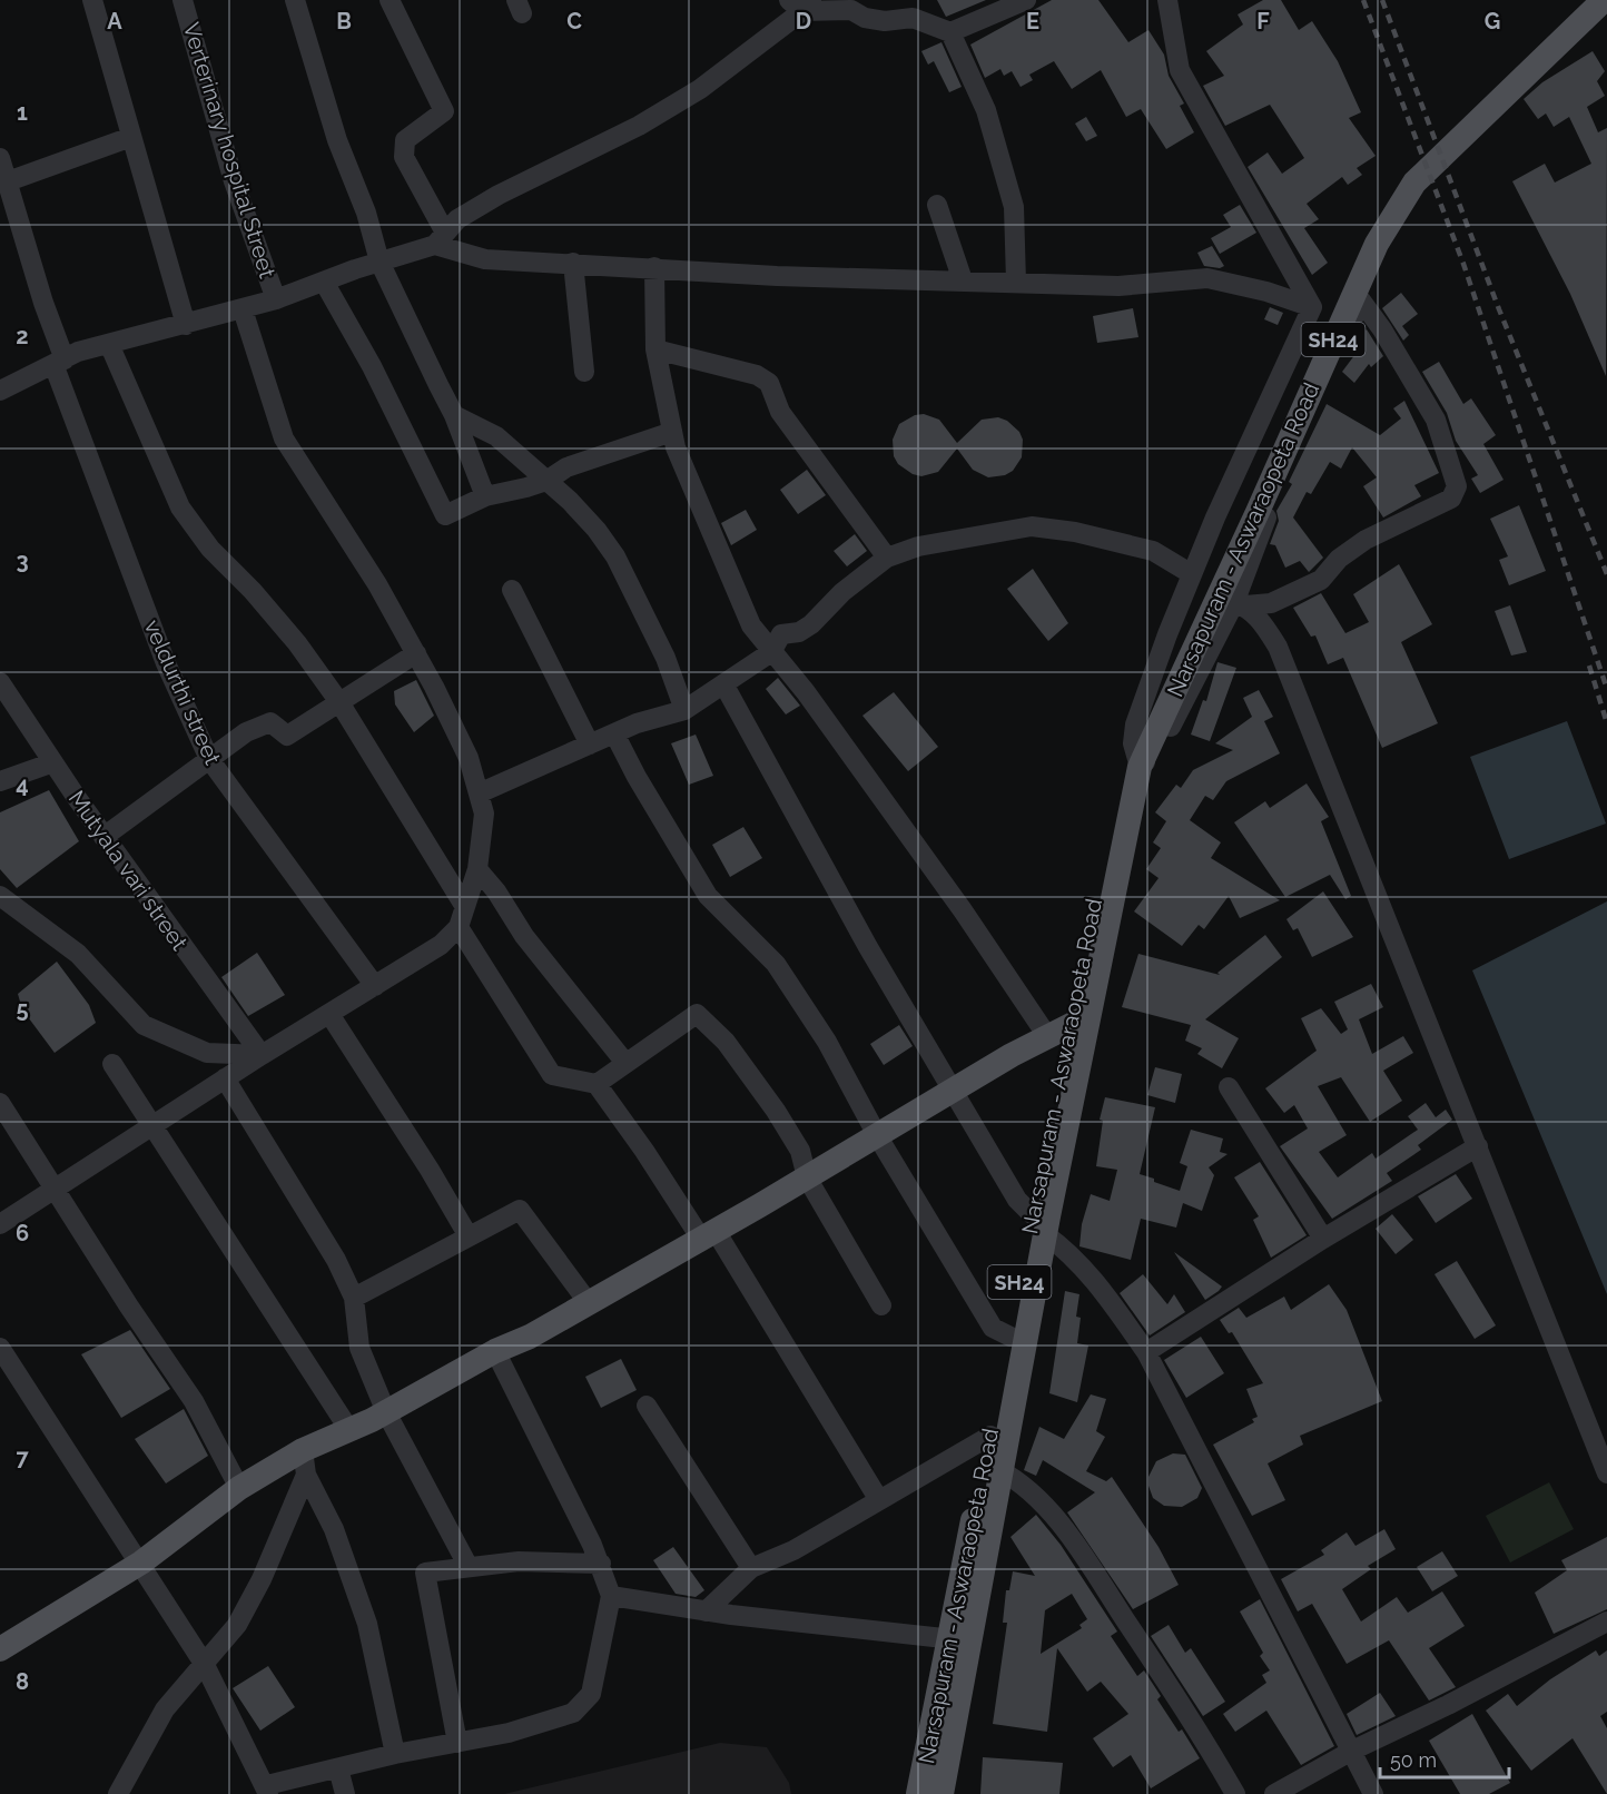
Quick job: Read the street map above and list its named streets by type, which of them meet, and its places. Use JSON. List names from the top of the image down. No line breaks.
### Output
{"streets":{"main road":["SH24","Narsapuram - Aswaraopeta Road"],"street":["Verterinary hospital Street","veldurthi street","Mutyala vari street"]},"scale_bar":"50 m","grid":{"columns":["A","B","C","D","E","F","G"],"rows":["1","2","3","4","5","6","7","8"]}}
